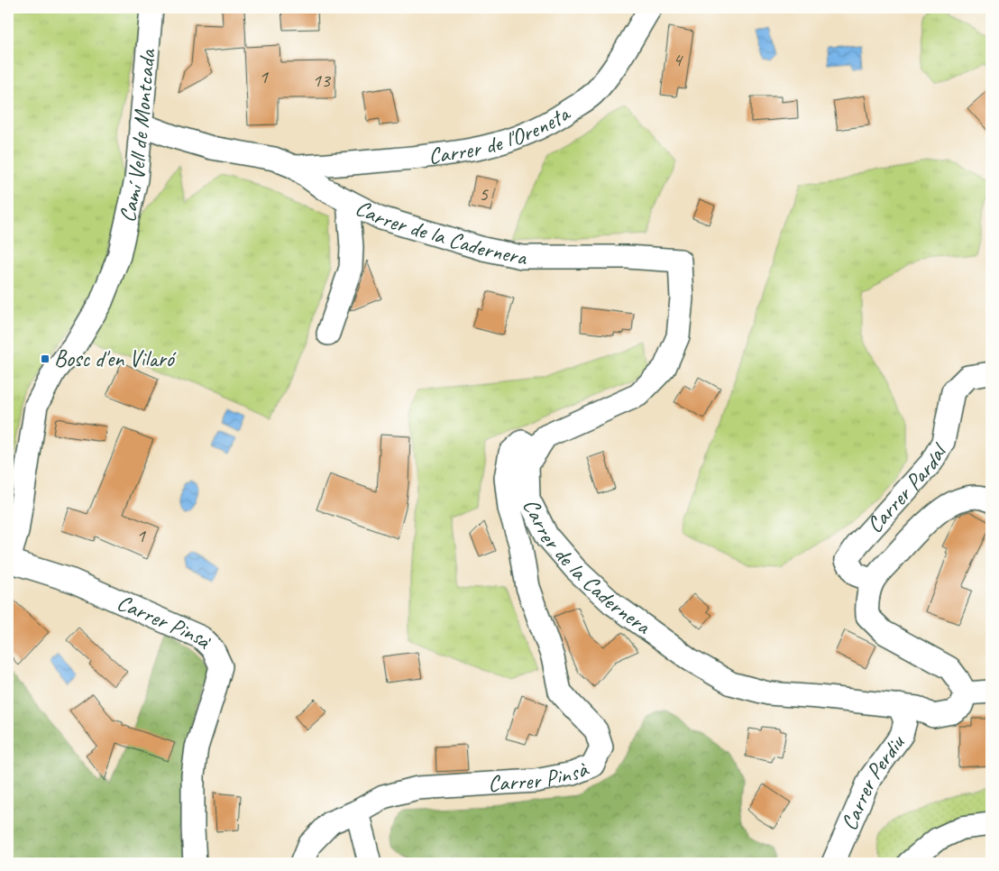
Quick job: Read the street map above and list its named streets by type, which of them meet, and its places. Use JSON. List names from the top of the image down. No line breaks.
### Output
{"streets":{"street":["Carrer de l'Oreneta","Camí Vell de Montcada","Carrer de la Cadernera","Carrer Pardal","Carrer Pinsà","Carrer Perdiu"]},"crossings":[["Carrer de l'Oreneta","Carrer de la Cadernera"],["Camí Vell de Montcada","Carrer de la Cadernera"],["Camí Vell de Montcada","Carrer Pinsà"],["Carrer de la Cadernera","Carrer Pinsà"],["Carrer de la Cadernera","Carrer Perdiu"]],"places":{"transit":["Bosc d'en Vilaró"]},"house_numbers":["4","1","13","5","1"]}
